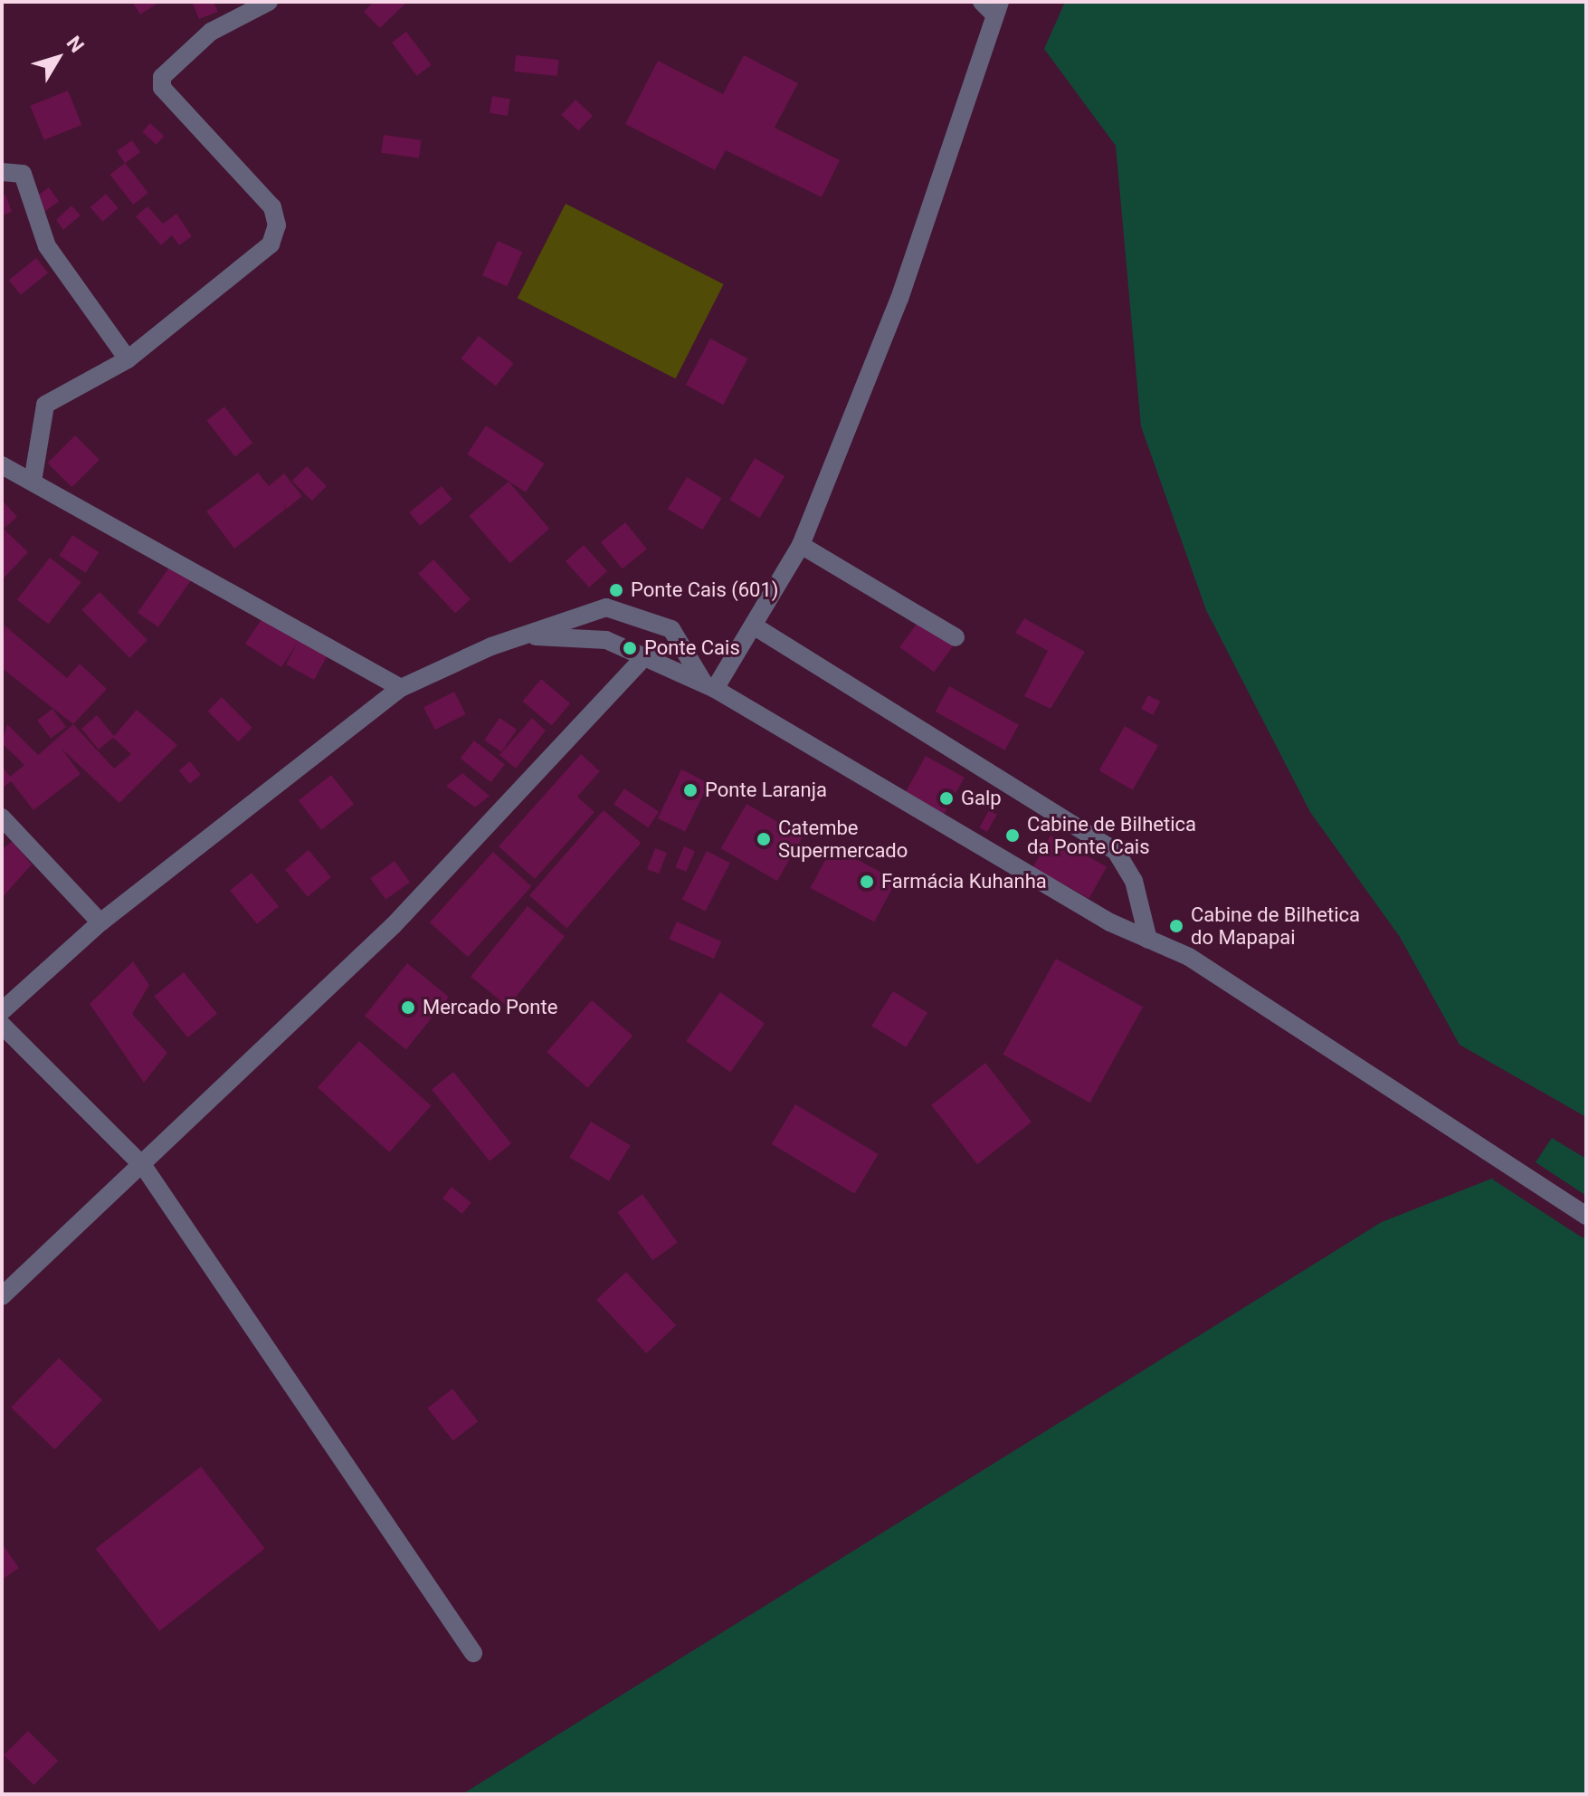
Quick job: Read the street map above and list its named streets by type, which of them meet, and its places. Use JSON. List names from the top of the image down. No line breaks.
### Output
{"places":["Ponte Cais (601)","Ponte Cais","Ponte Laranja","Galp","Cabine de Bilhetica da Ponte Cais","Catembe Supermercado","Farmácia Kuhanha","Cabine de Bilhetica do Mapapai","Mercado Ponte"],"north":"top right"}
